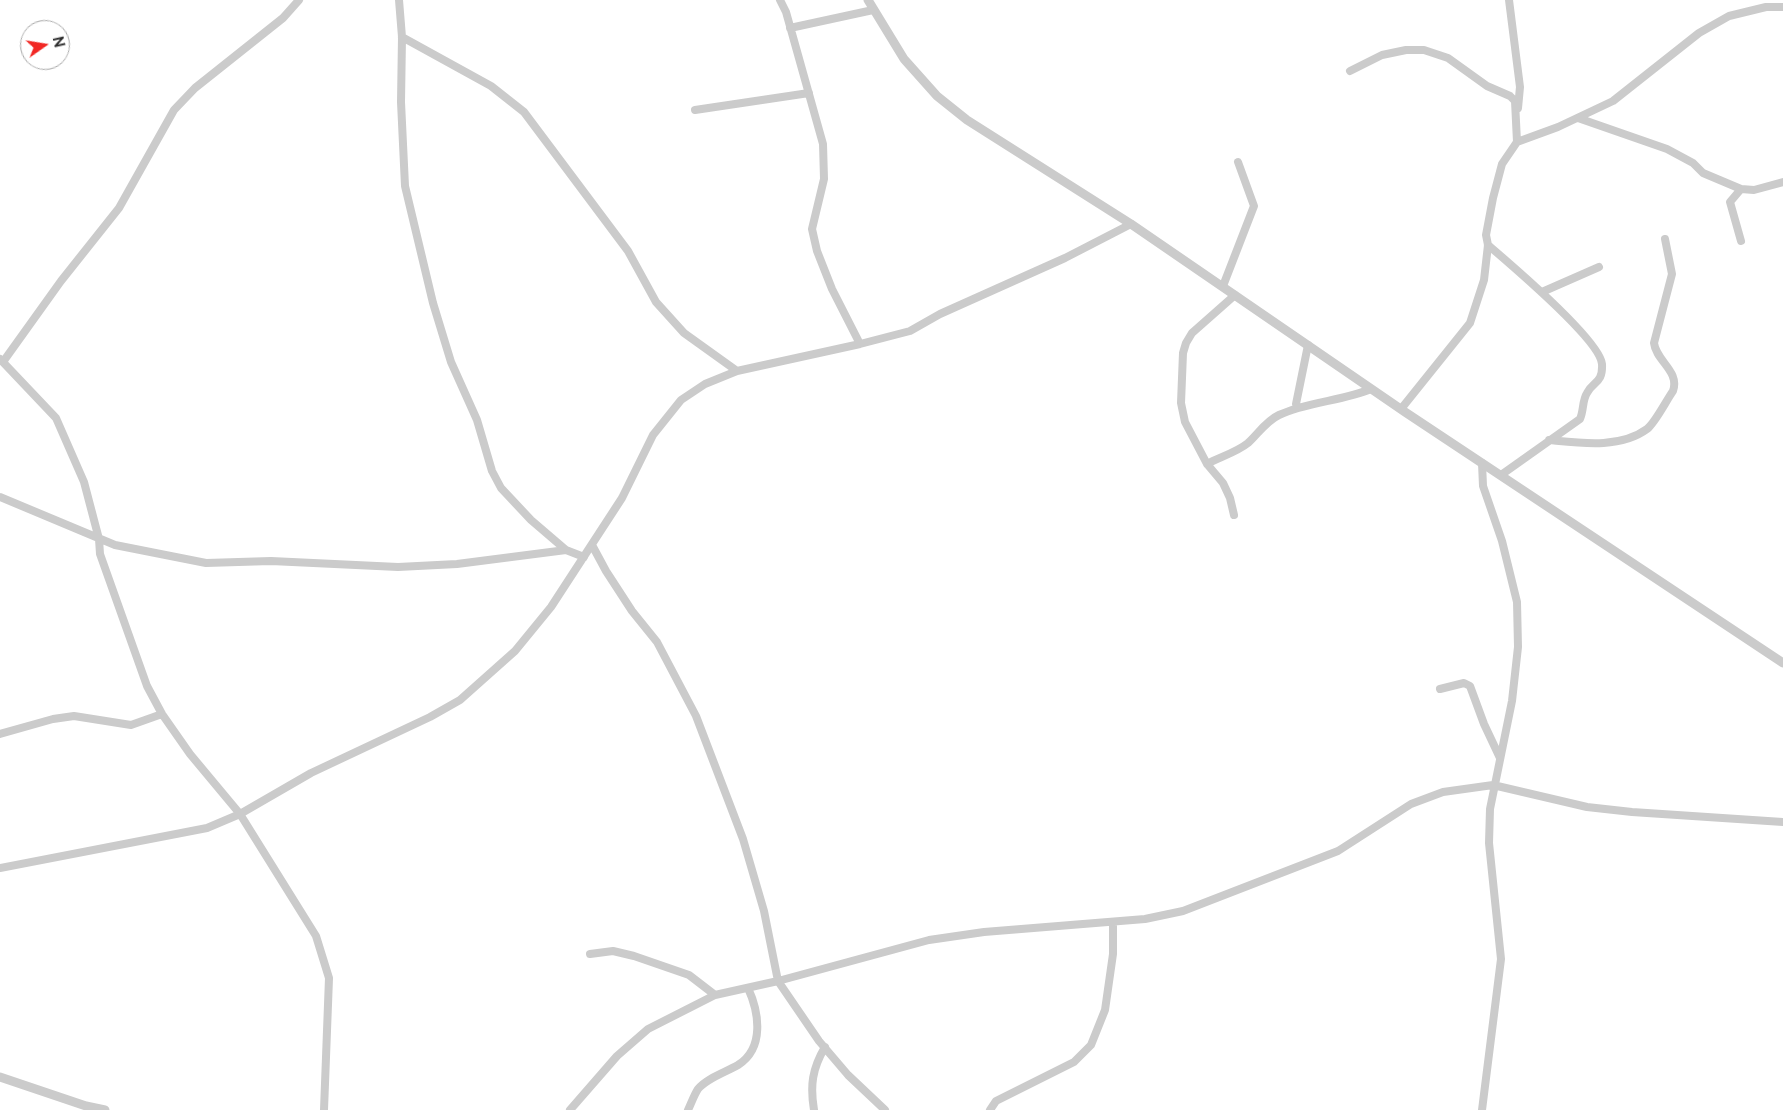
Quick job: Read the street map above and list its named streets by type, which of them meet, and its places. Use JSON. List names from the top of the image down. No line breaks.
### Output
{"north":"right"}
